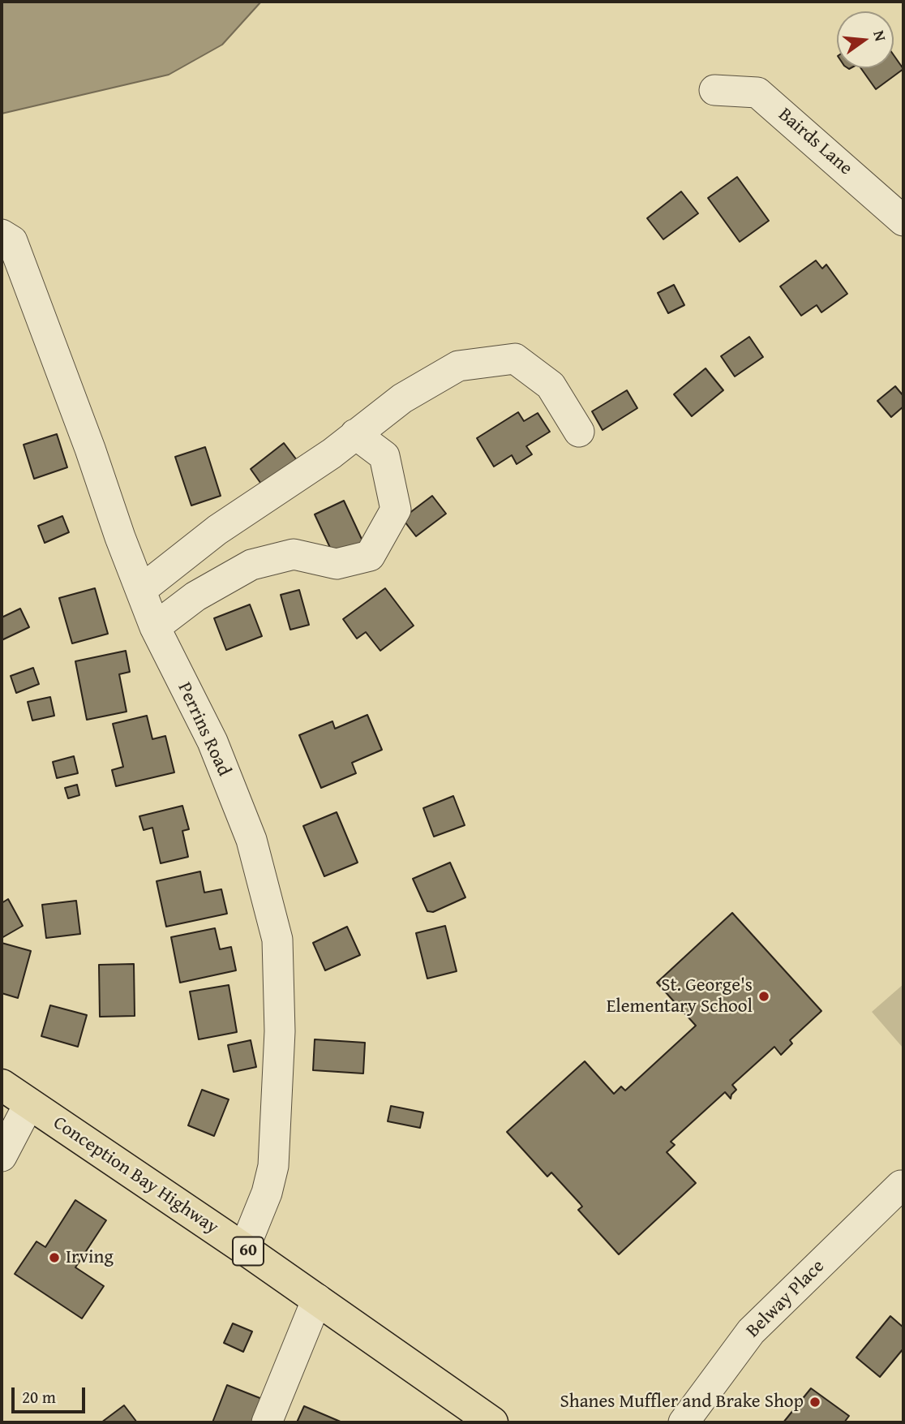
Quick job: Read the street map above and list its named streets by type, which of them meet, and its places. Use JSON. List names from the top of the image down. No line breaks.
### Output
{"streets":{"main road":["Conception Bay Highway","60"],"street":["Bairds Lane","Perrins Road","Belway Place"]},"crossings":[["Perrins Road","Conception Bay Highway"]],"places":["St. George's Elementary School","Irving","Shanes Muffler and Brake Shop"],"scale_bar":"20 m","north":"right"}
